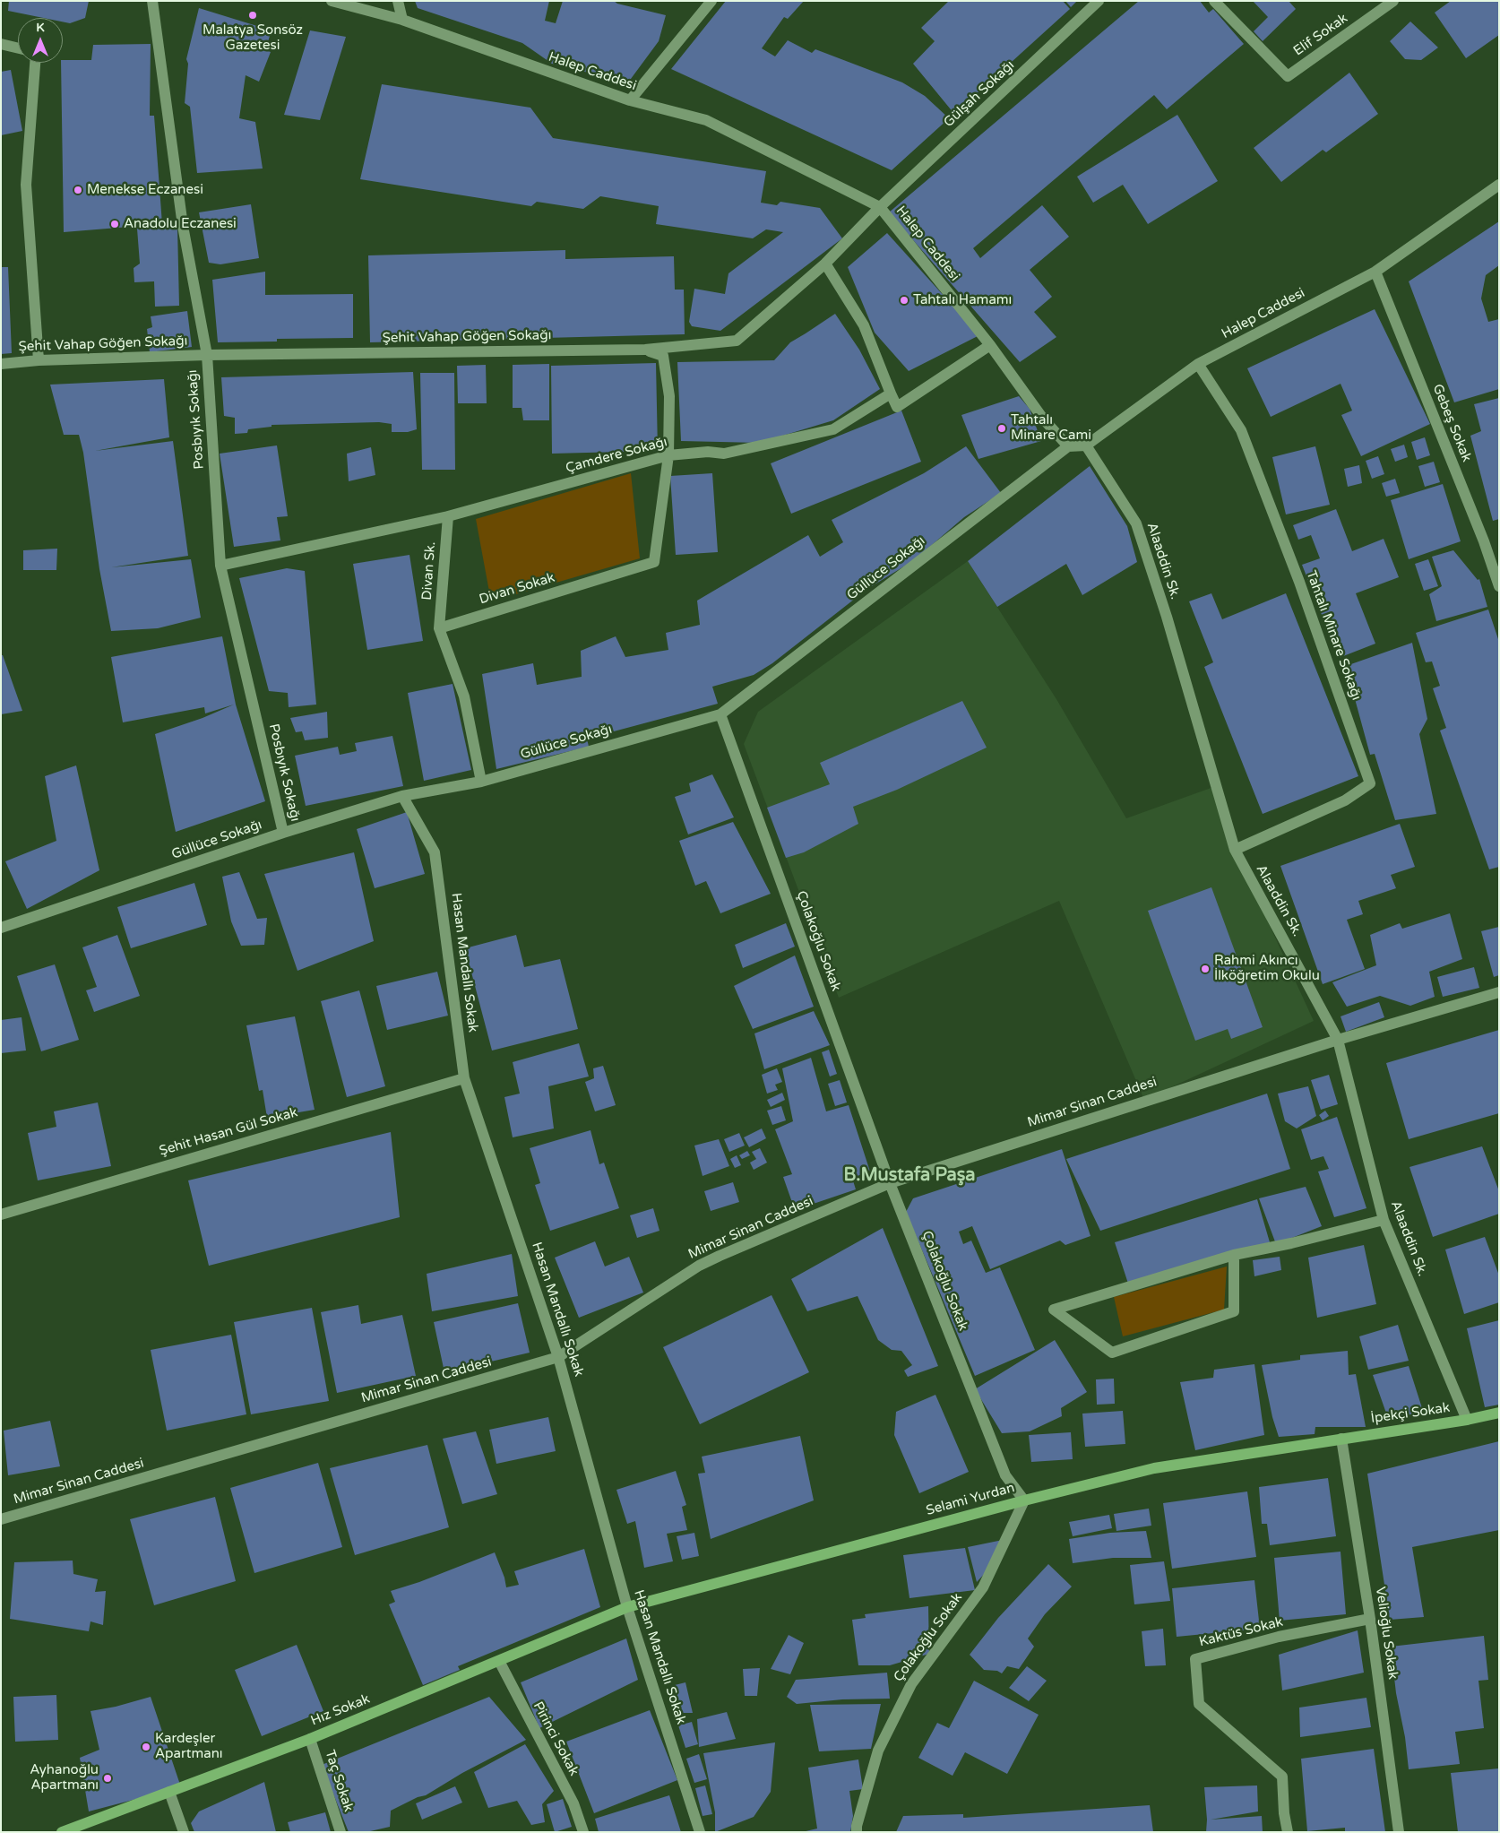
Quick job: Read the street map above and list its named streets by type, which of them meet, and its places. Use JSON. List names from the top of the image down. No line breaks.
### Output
{"streets":{"main road":["İpekçi Sokak","Selami Yurdan","Hız Sokak"],"street":["Elif Sokak","Halep Caddesi","Gülşah Sokağı","Şehit Vahap Göğen Sokağı","Posbıyık Sokağı","Gebeş Sokak","Çamdere Sokağı","Alaaddin Sk.","Güllüce Sokağı","Divan Sk.","Divan Sokak","Tahtalı Minare Sokağı","Çolakoğlu Sokak","Hasan Mandallı Sokak","Mimar Sinan Caddesi","Şehit Hasan Gül Sokak","Kaktüs Sokak","Velioğlu Sokak","Pirinci Sokak","Taç Sokak"]},"crossings":[["Halep Caddesi","Gülşah Sokağı"],["Halep Caddesi","Şehit Vahap Göğen Sokağı"],["Halep Caddesi","Gebeş Sokak"],["Halep Caddesi","Alaaddin Sk."],["Halep Caddesi","Güllüce Sokağı"],["Halep Caddesi","Tahtalı Minare Sokağı"],["Gülşah Sokağı","Şehit Vahap Göğen Sokağı"],["Şehit Vahap Göğen Sokağı","Posbıyık Sokağı"],["Posbıyık Sokağı","Çamdere Sokağı"],["Posbıyık Sokağı","Güllüce Sokağı"],["Çamdere Sokağı","Divan Sk."],["Çamdere Sokağı","Divan Sokak"],["Alaaddin Sk.","Tahtalı Minare Sokağı"],["Alaaddin Sk.","Mimar Sinan Caddesi"],["Alaaddin Sk.","İpekçi Sokak"],["Güllüce Sokağı","Çolakoğlu Sokak"],["Güllüce Sokağı","Hasan Mandallı Sokak"],["Divan Sk.","Divan Sokak"],["Çolakoğlu Sokak","Mimar Sinan Caddesi"],["Çolakoğlu Sokak","Selami Yurdan"],["Hasan Mandallı Sokak","Mimar Sinan Caddesi"],["Hasan Mandallı Sokak","Şehit Hasan Gül Sokak"],["Hasan Mandallı Sokak","Selami Yurdan"],["Hasan Mandallı Sokak","Hız Sokak"],["İpekçi Sokak","Selami Yurdan"],["İpekçi Sokak","Velioğlu Sokak"],["Selami Yurdan","Hız Sokak"],["Kaktüs Sokak","Velioğlu Sokak"],["Hız Sokak","Pirinci Sokak"],["Hız Sokak","Taç Sokak"]],"districts":["B.Mustafa Paşa"],"places":["Malatya Sonsöz Gazetesi","Menekse Eczanesi","Anadolu Eczanesi","Tahtalı Hamamı","Tahtalı Minare Cami","Rahmi Akıncı İlköğretim Okulu","Kardeşler Apartmanı","Ayhanoğlu Apartmanı"],"north":"top"}
